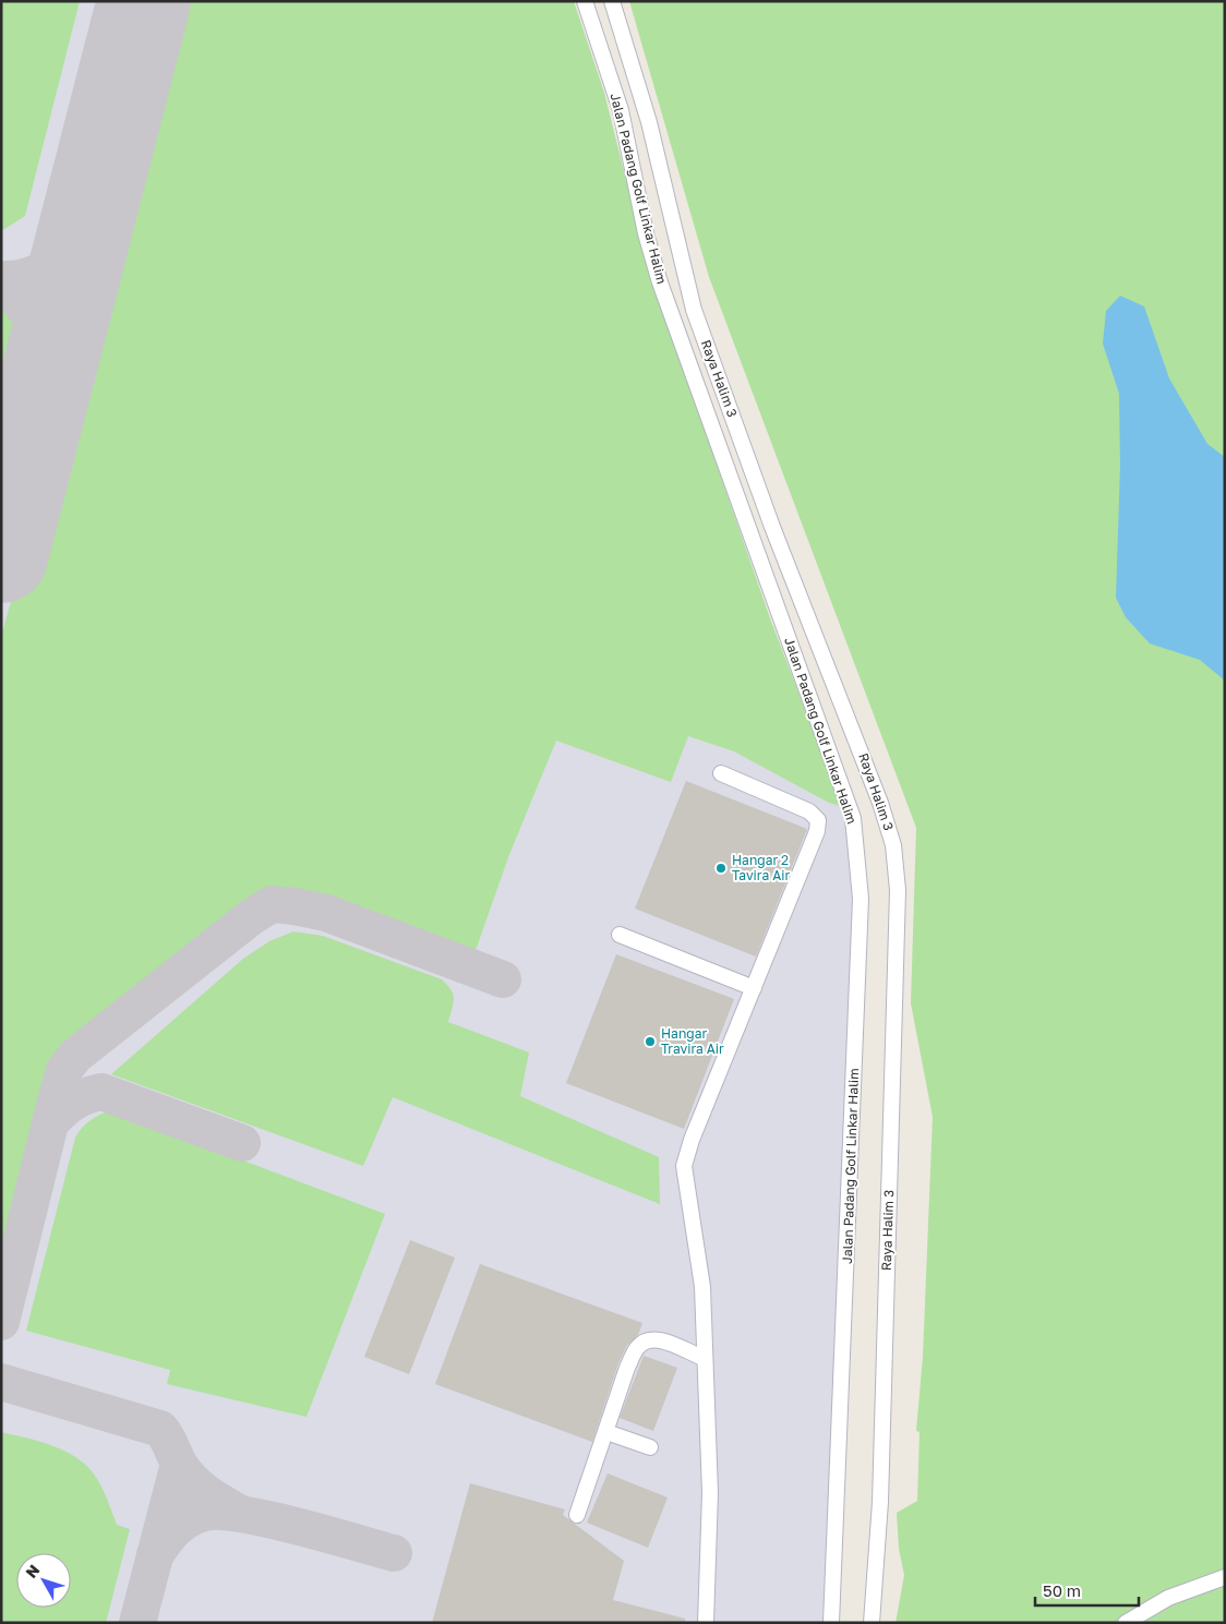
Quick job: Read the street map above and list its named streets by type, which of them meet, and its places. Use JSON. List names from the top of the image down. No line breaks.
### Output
{"streets":{"lane":["Jalan Padang Golf Linkar Halim","Raya Halim 3"]},"places":["Hangar 2 Tavira Air","Hangar Travira Air"],"scale_bar":"50 m","north":"top left"}
